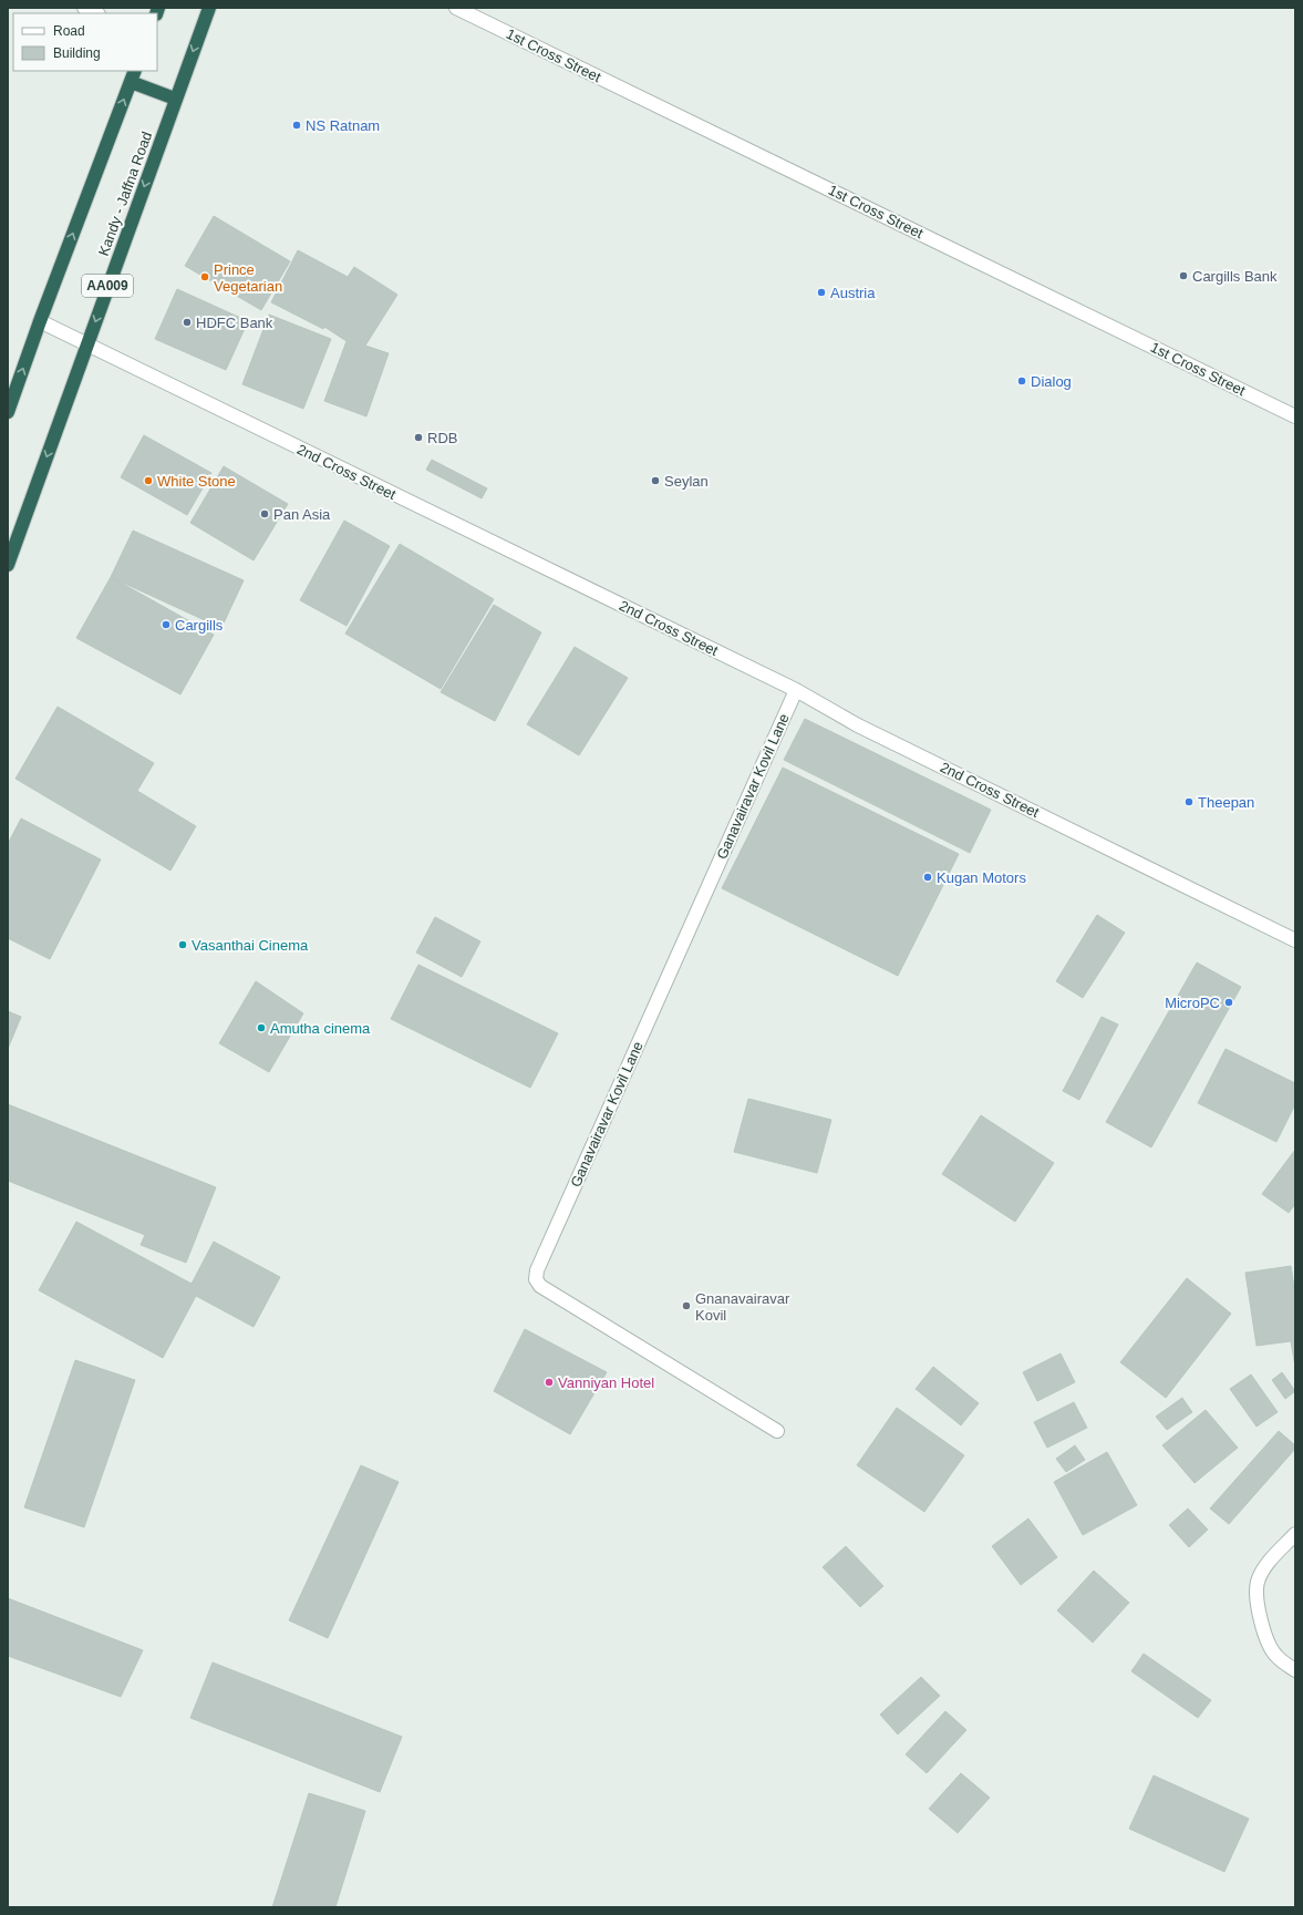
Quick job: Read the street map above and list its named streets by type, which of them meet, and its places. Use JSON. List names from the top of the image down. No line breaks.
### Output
{"streets":{"highway":["Kandy - Jaffna Road","AA009"],"street":["1st Cross Street","2nd Cross Street","Ganavairavar Kovil Lane"]},"crossings":[["Kandy - Jaffna Road","2nd Cross Street"],["2nd Cross Street","Ganavairavar Kovil Lane"]],"places":["NS Ratnam","Cargills Bank","Prince Vegetarian","Austria","HDFC Bank","Dialog","RDB","White Stone","Seylan","Pan Asia","Cargills","Theepan","Kugan Motors","Vasanthai Cinema","MicroPC","Amutha cinema","Gnanavairavar Kovil","Vanniyan Hotel"],"legend":["Road","Building"]}
